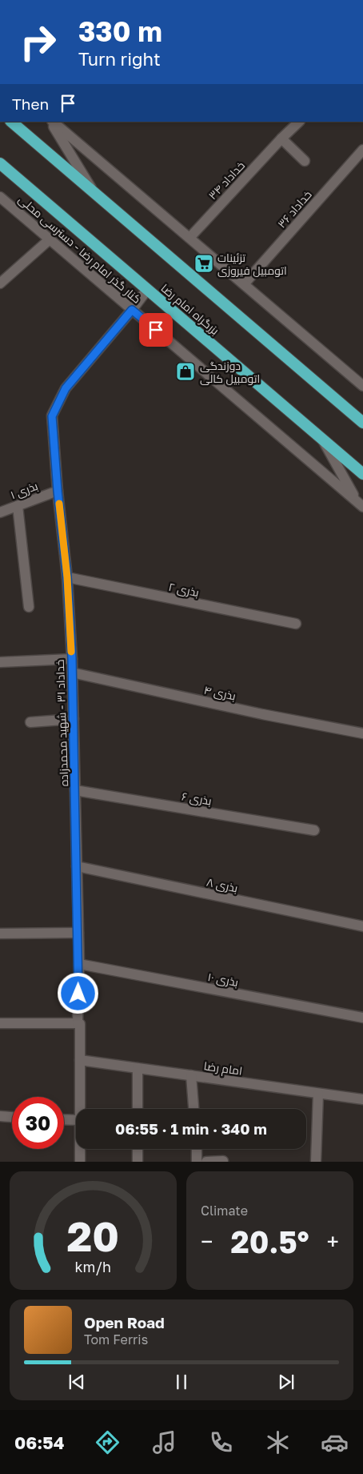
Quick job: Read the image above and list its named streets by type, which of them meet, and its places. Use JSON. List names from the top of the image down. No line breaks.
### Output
{"streets":{"highway":["بزرگراه امام رضا"],"street":["خداداد ۳۴","خداداد ۳۶","کنار گذر امام رضا - دسترسی محلی","بذری ۱","بذری ۲","بذری ۴","خداداد ۳۱ - شهید محمدزاده","بذری ۶","بذری ۸","بذری ۱۰","امام رضا"]},"crossings":[["کنار گذر امام رضا - دسترسی محلی","خداداد ۳۱ - شهید محمدزاده"],["بزرگراه امام رضا","خداداد ۳۱ - شهید محمدزاده"],["بذری ۱","خداداد ۳۱ - شهید محمدزاده"],["بذری ۲","خداداد ۳۱ - شهید محمدزاده"],["بذری ۴","خداداد ۳۱ - شهید محمدزاده"],["خداداد ۳۱ - شهید محمدزاده","بذری ۶"],["خداداد ۳۱ - شهید محمدزاده","بذری ۸"],["خداداد ۳۱ - شهید محمدزاده","بذری ۱۰"],["خداداد ۳۱ - شهید محمدزاده","امام رضا"]],"places":{"supermarket":["تزئینات اتومبیل فیروزی"],"shop":["دوزندگی اتومبیل کالی"]},"page":{"turn":["330 m","Turn right"],"then":"Then","limit":"30","trip":"06:55 · 1 min · 340 m","tile":"Climate","heat":["−","20.5°","+"],"song":["Open Road","Tom Ferris"],"tabs":"06:54","gauge":["20","km/h"]}}
